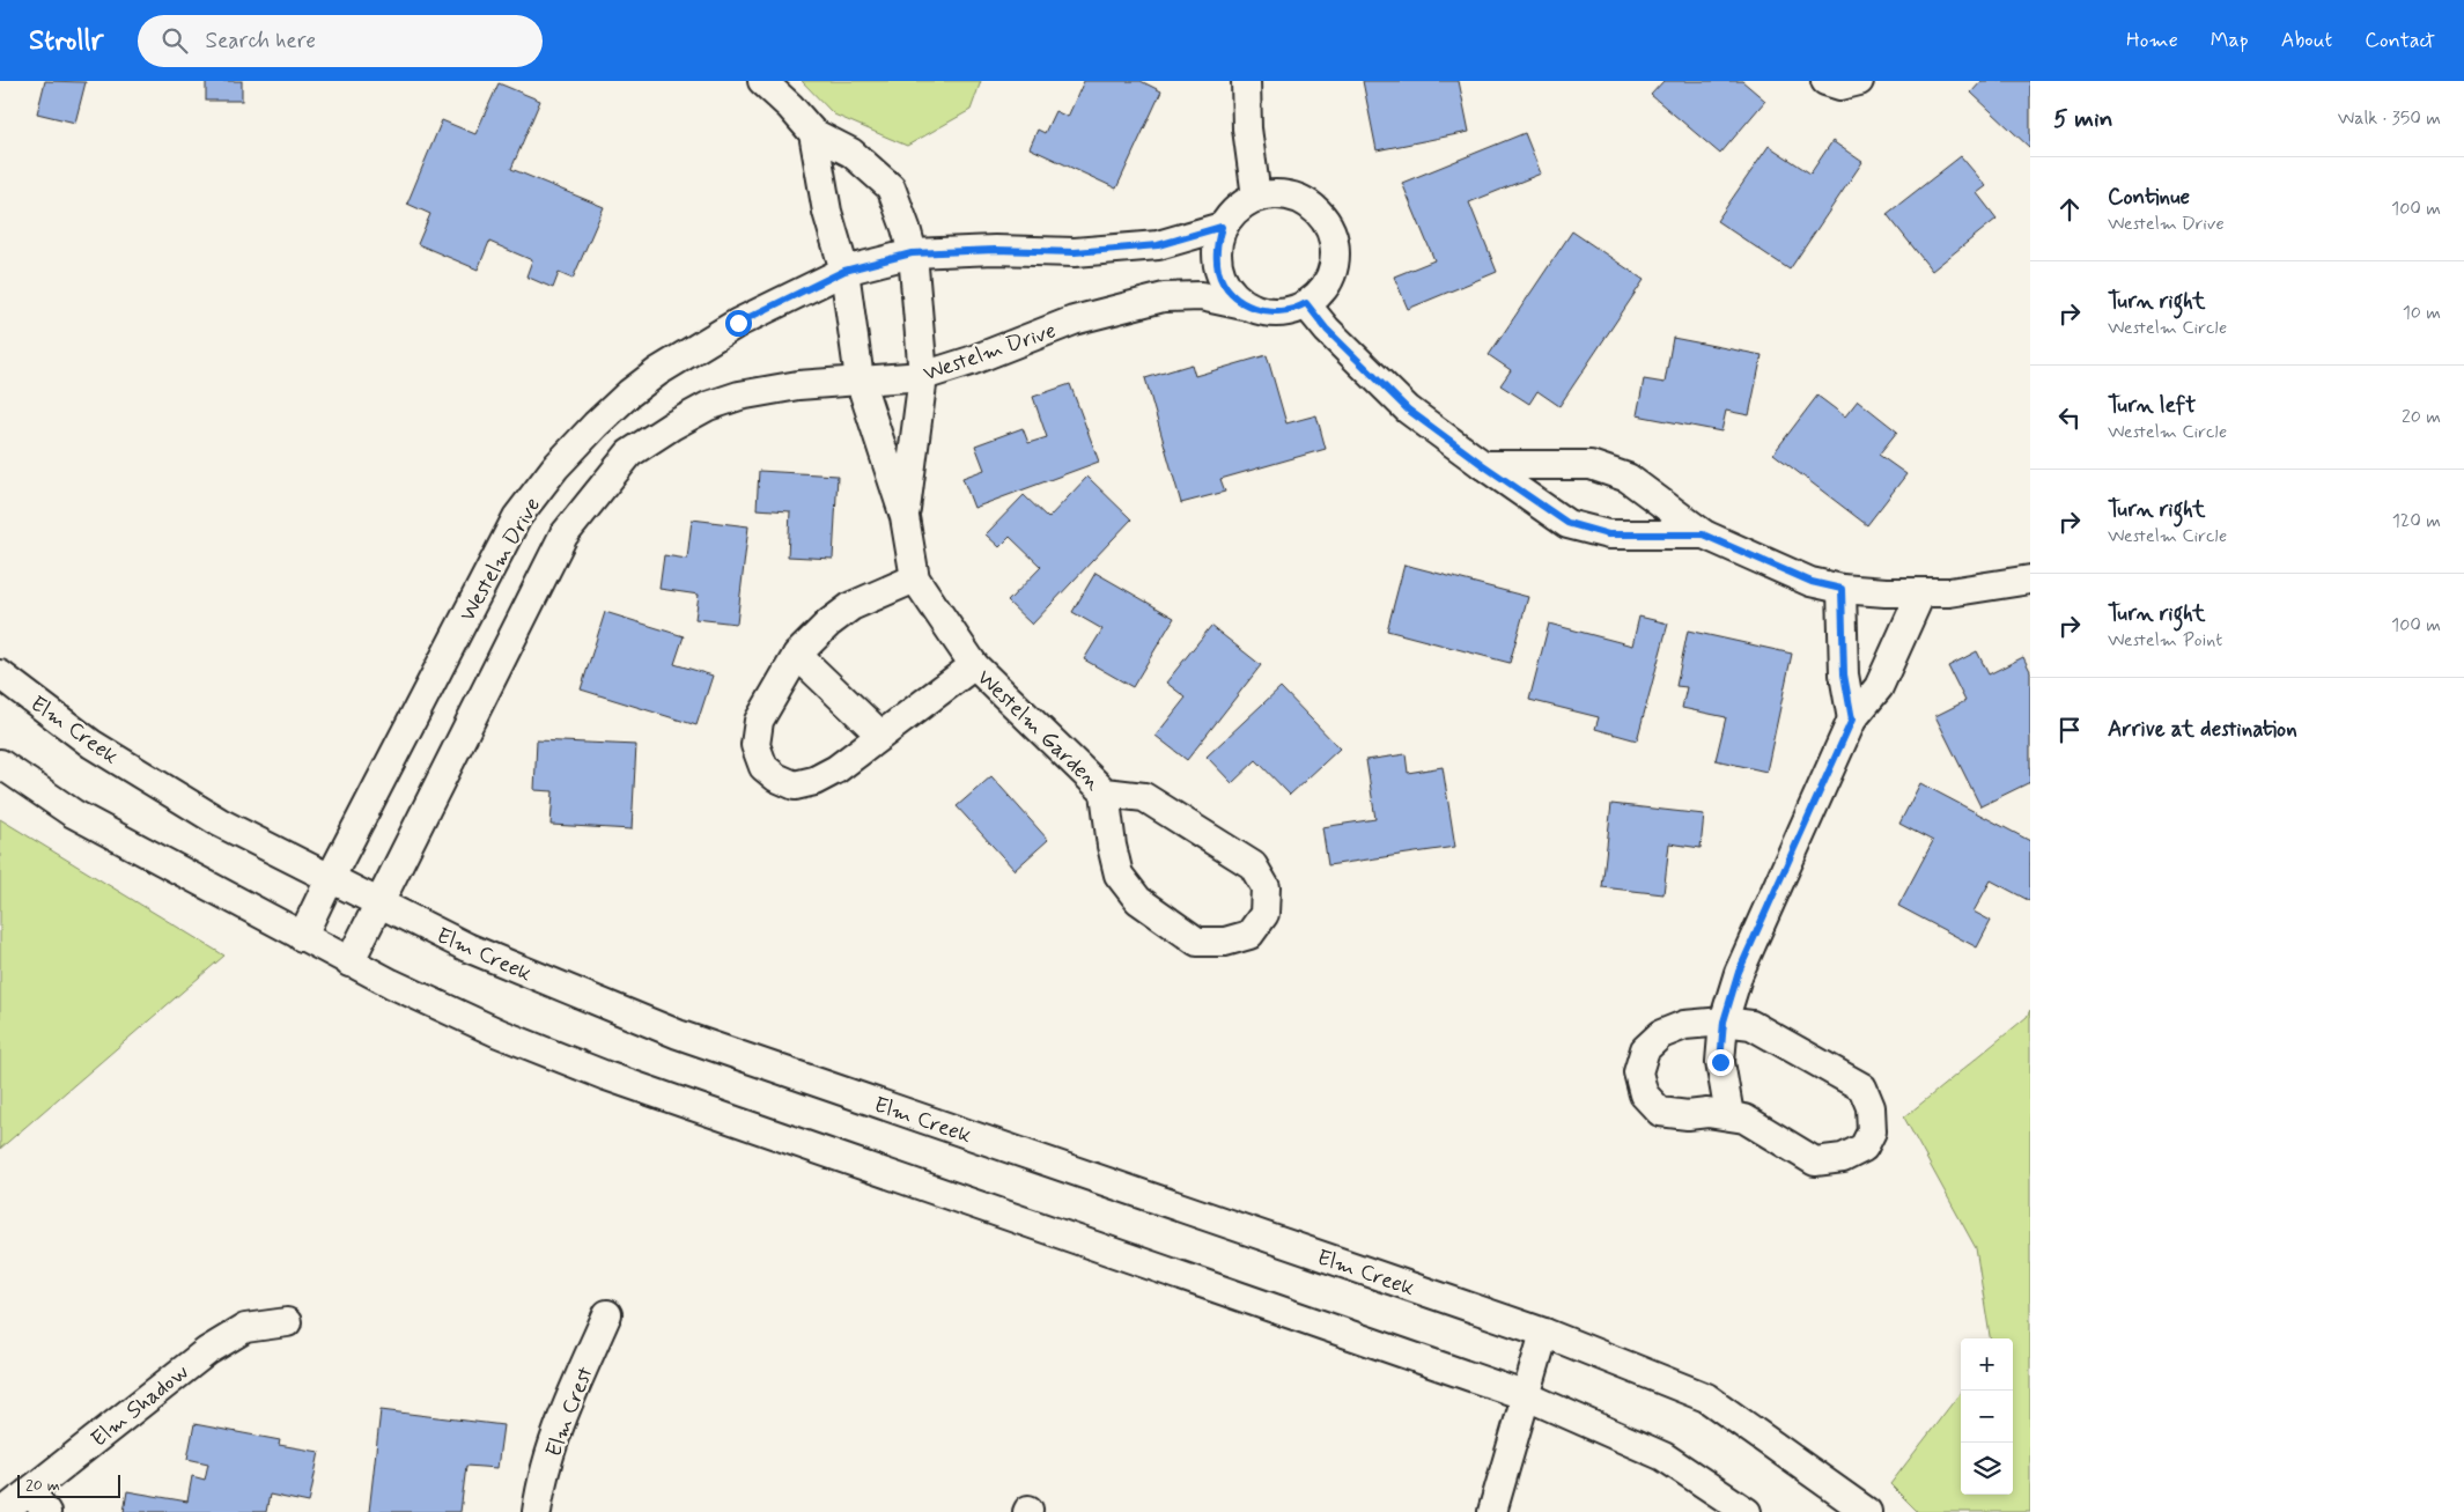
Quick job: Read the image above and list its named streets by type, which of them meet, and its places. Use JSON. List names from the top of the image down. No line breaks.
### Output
{"streets":{"street":["Westelm Drive","Elm Creek","Westelm Garden","Elm Shadow","Elm Crest"]},"crossings":[["Westelm Drive","Elm Creek"],["Westelm Drive","Westelm Garden"]],"scale_bar":"20 m","page":{"header":"Strollr","search":"Search here","nav":["Home","Map","About","Contact"],"heading":["5 min","Walk · 350 m"],"list":[["Continue","Westelm Drive","100 m"],["Turn right","Westelm Circle","10 m"],["Turn left","Westelm Circle","20 m"],["Turn right","Westelm Circle","120 m"],["Turn right","Westelm Point","100 m"],"Arrive at destination"],"map_buttons":["+","−"],"scale":"20 m"}}
